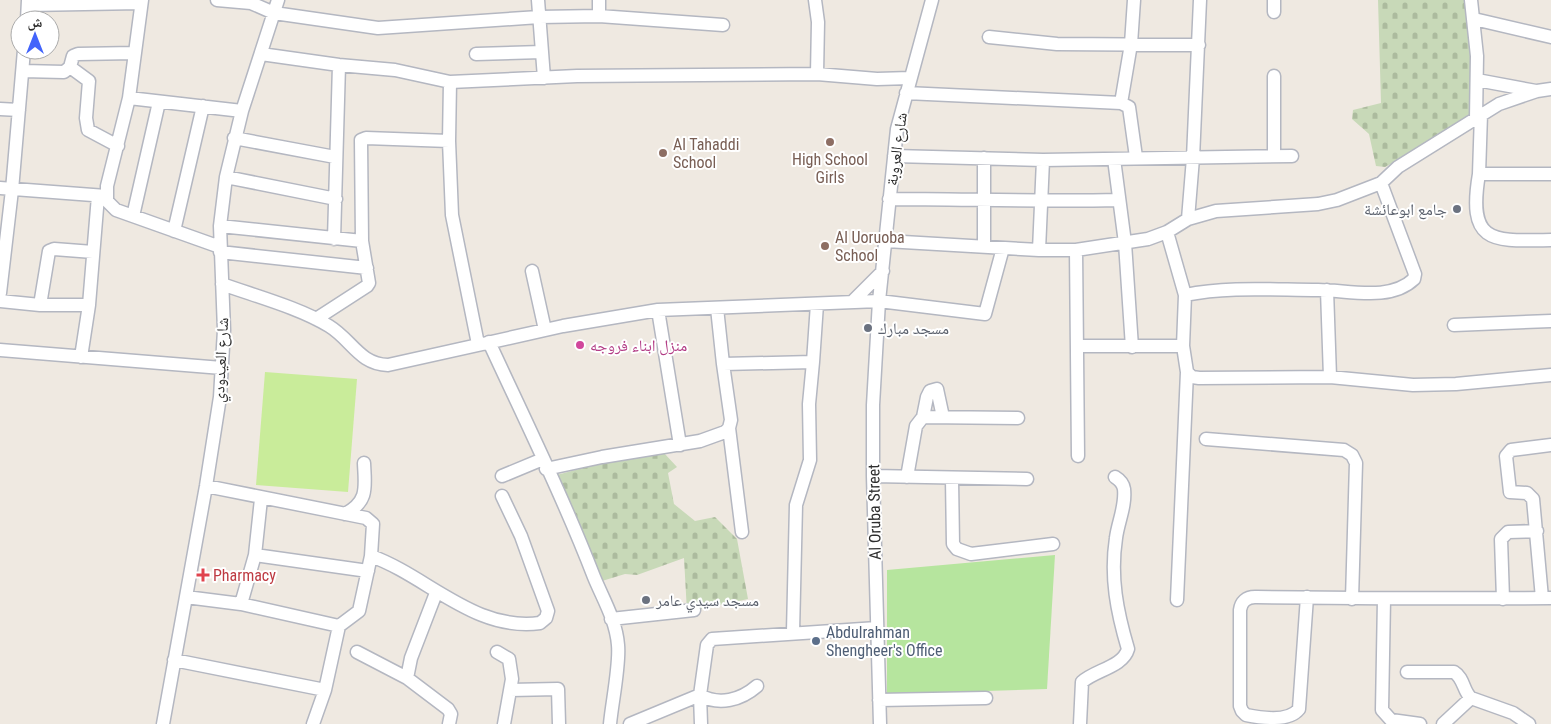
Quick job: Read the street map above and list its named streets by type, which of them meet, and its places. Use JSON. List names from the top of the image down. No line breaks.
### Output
{"streets":{"street":["شارع العروبة","شارع العيدودي","Al Oruba Street"]},"crossings":[["شارع العروبة","Al Oruba Street"]],"places":{"other":["High School Girls","Al Tahaddi School","جامع ابوعائشة","Al Uoruoba School","مسجد مبارك","منزل ابناء فروجه","مسجد سيدي عامر","Abdulrahman Shengheer's Office"],"health":["Pharmacy"]},"north":"top"}
